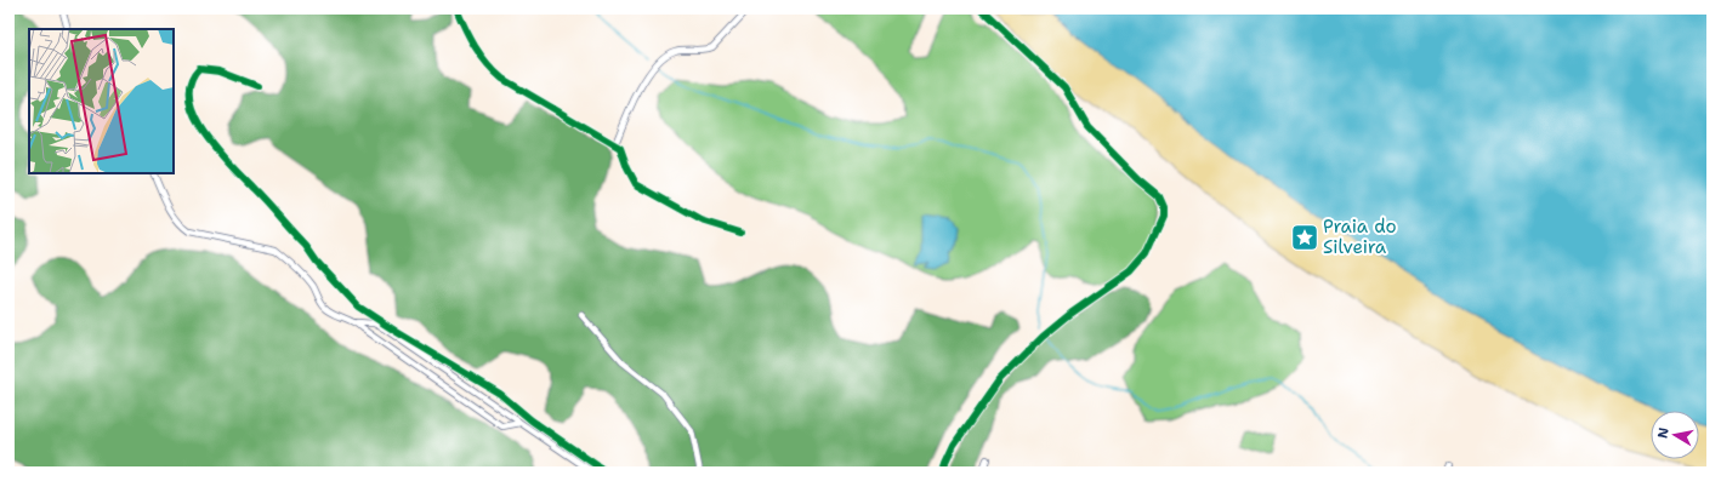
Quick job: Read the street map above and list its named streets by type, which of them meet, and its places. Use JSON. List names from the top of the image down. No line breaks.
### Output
{"places":{"place":["Praia do Silveira"]},"north":"left"}
